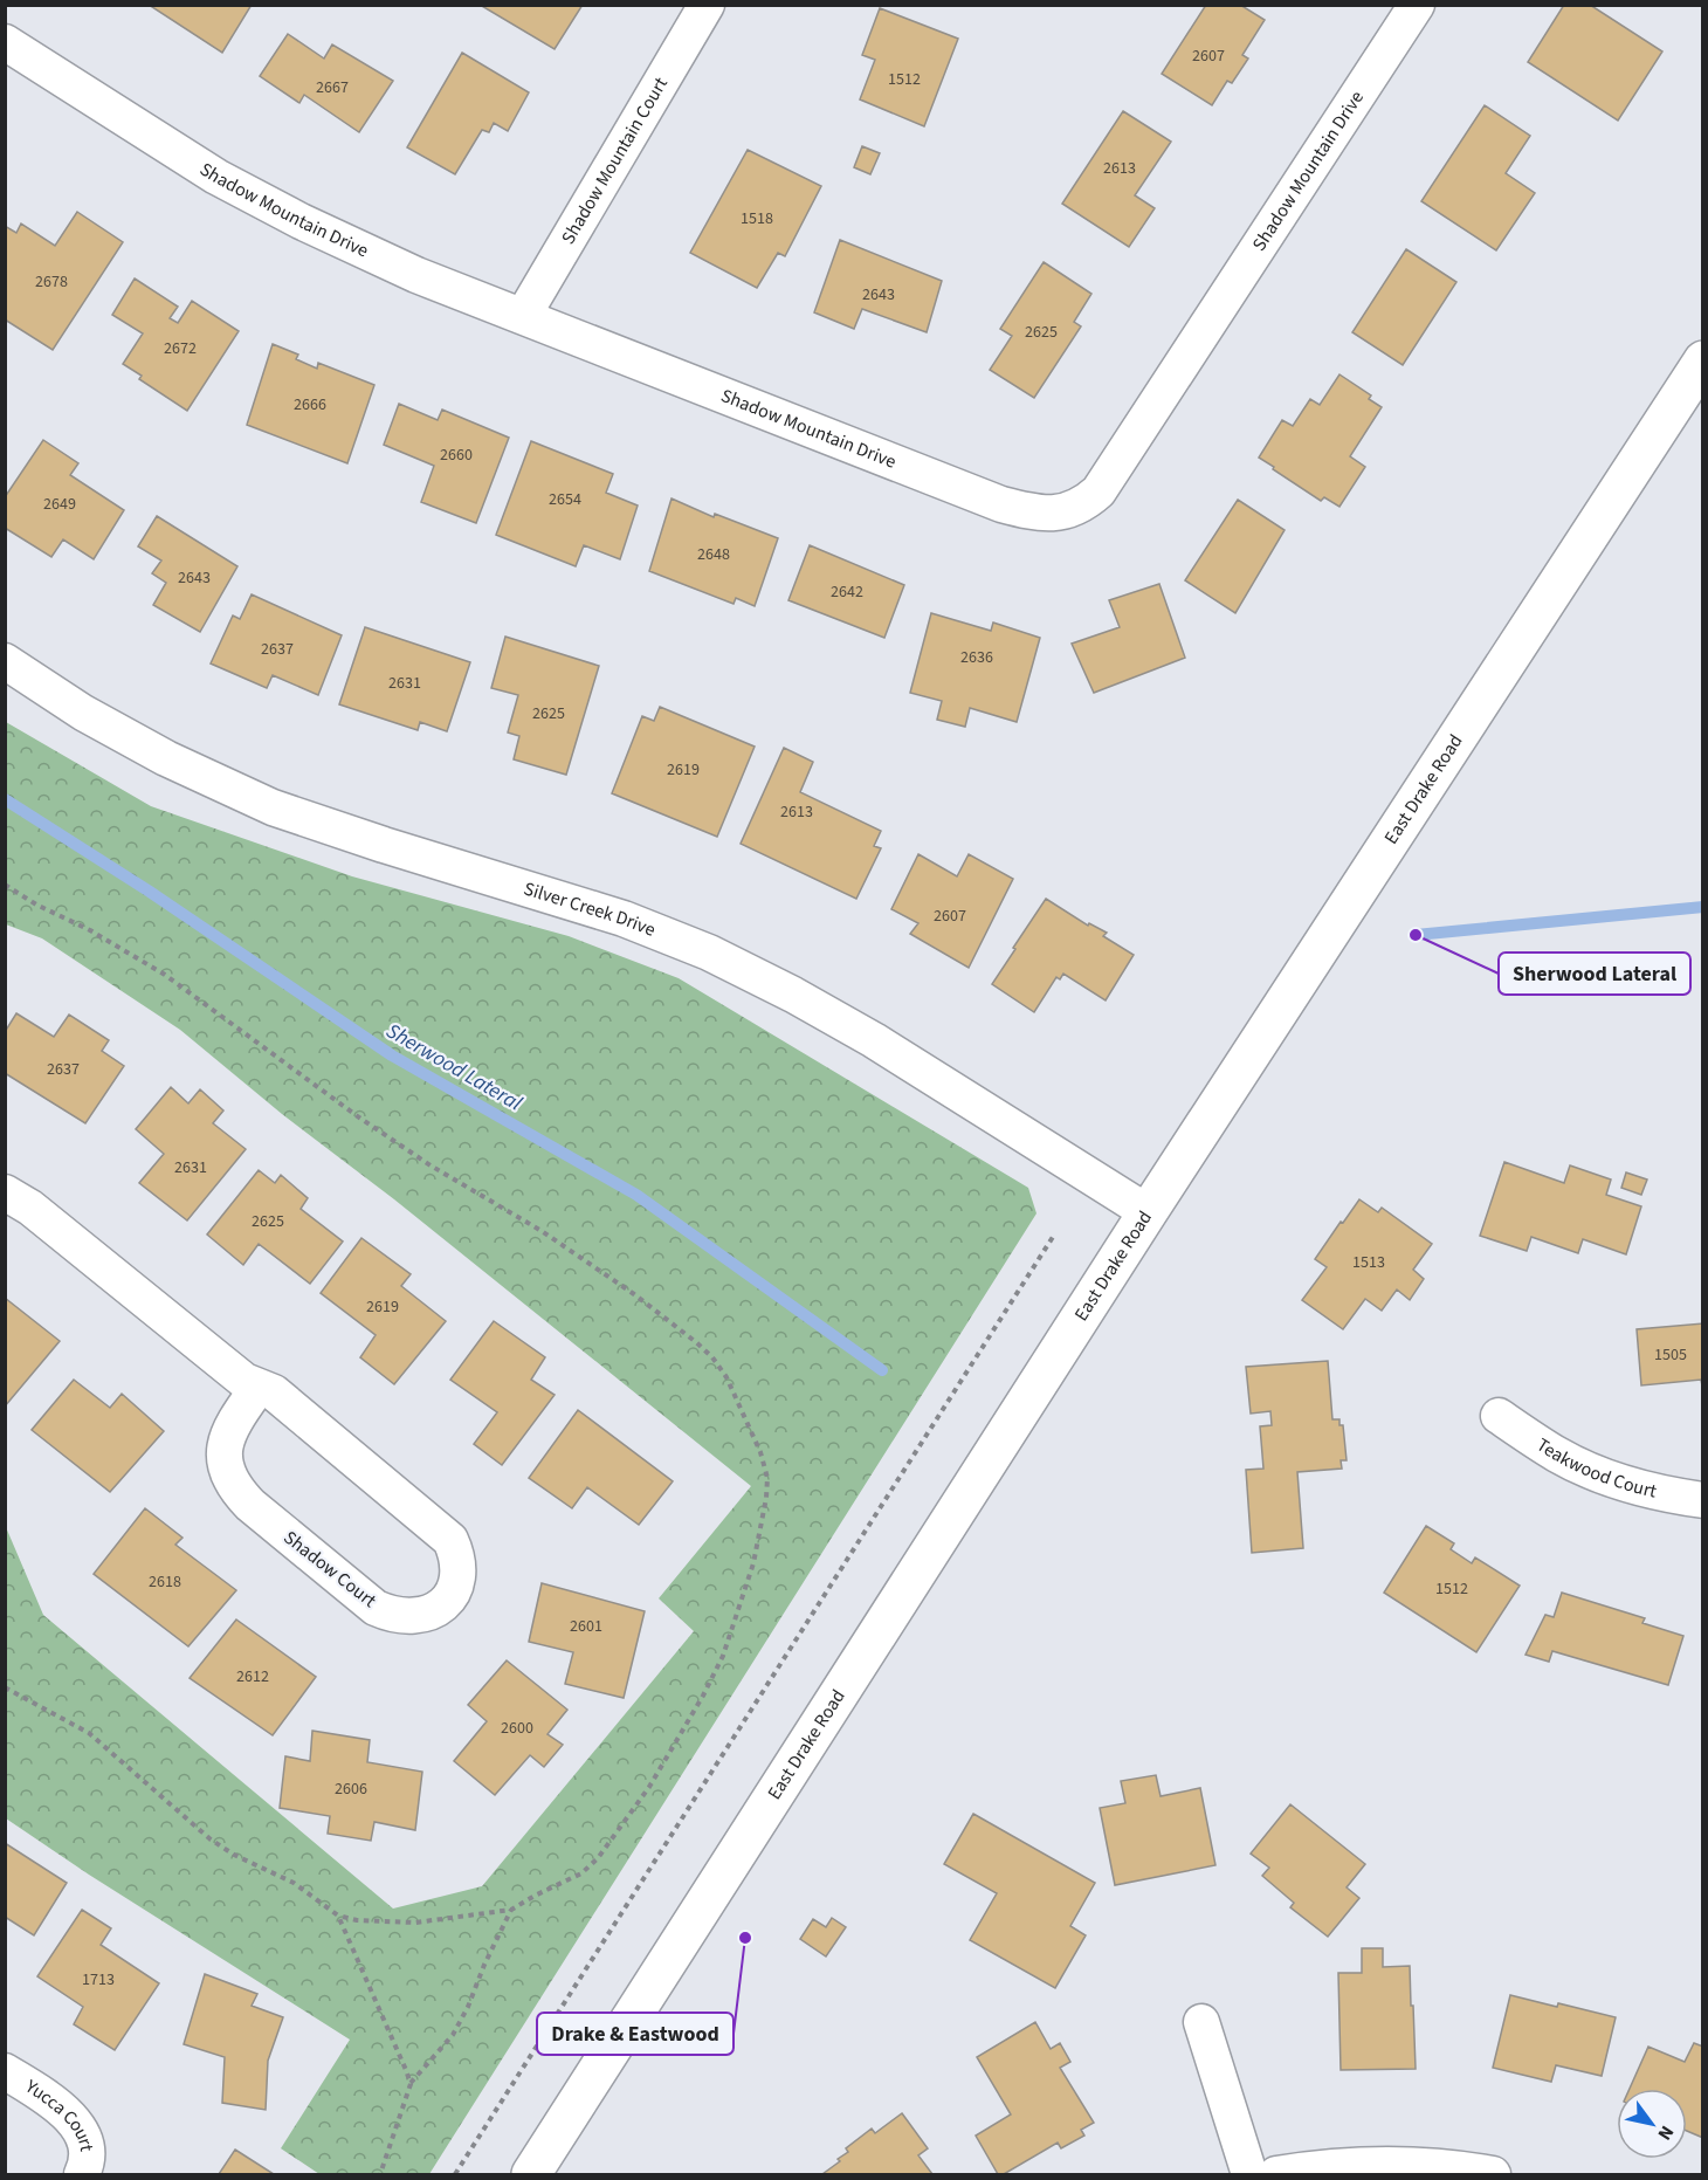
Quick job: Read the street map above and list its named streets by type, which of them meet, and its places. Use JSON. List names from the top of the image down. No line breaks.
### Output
{"streets":{"main road":["East Drake Road"],"street":["Shadow Mountain Court","Shadow Mountain Drive","Silver Creek Drive","Teakwood Court","Shadow Court","Yucca Court"]},"crossings":[["Shadow Mountain Court","Shadow Mountain Drive"],["East Drake Road","Silver Creek Drive"]],"water":["Sherwood Lateral"],"places":["Sherwood Lateral","Drake & Eastwood"],"house_numbers":["2607","1512","2667","2613","1518","2678","2643","2625","2672","2666","2660","2654","2649","2648","2643","2642","2637","2636","2631","2625","2619","2613","2607","2637","2631","2625","1513","2619","1505","2618","1512","2601","2612","2600","2606","1713"],"north":"bottom right"}
